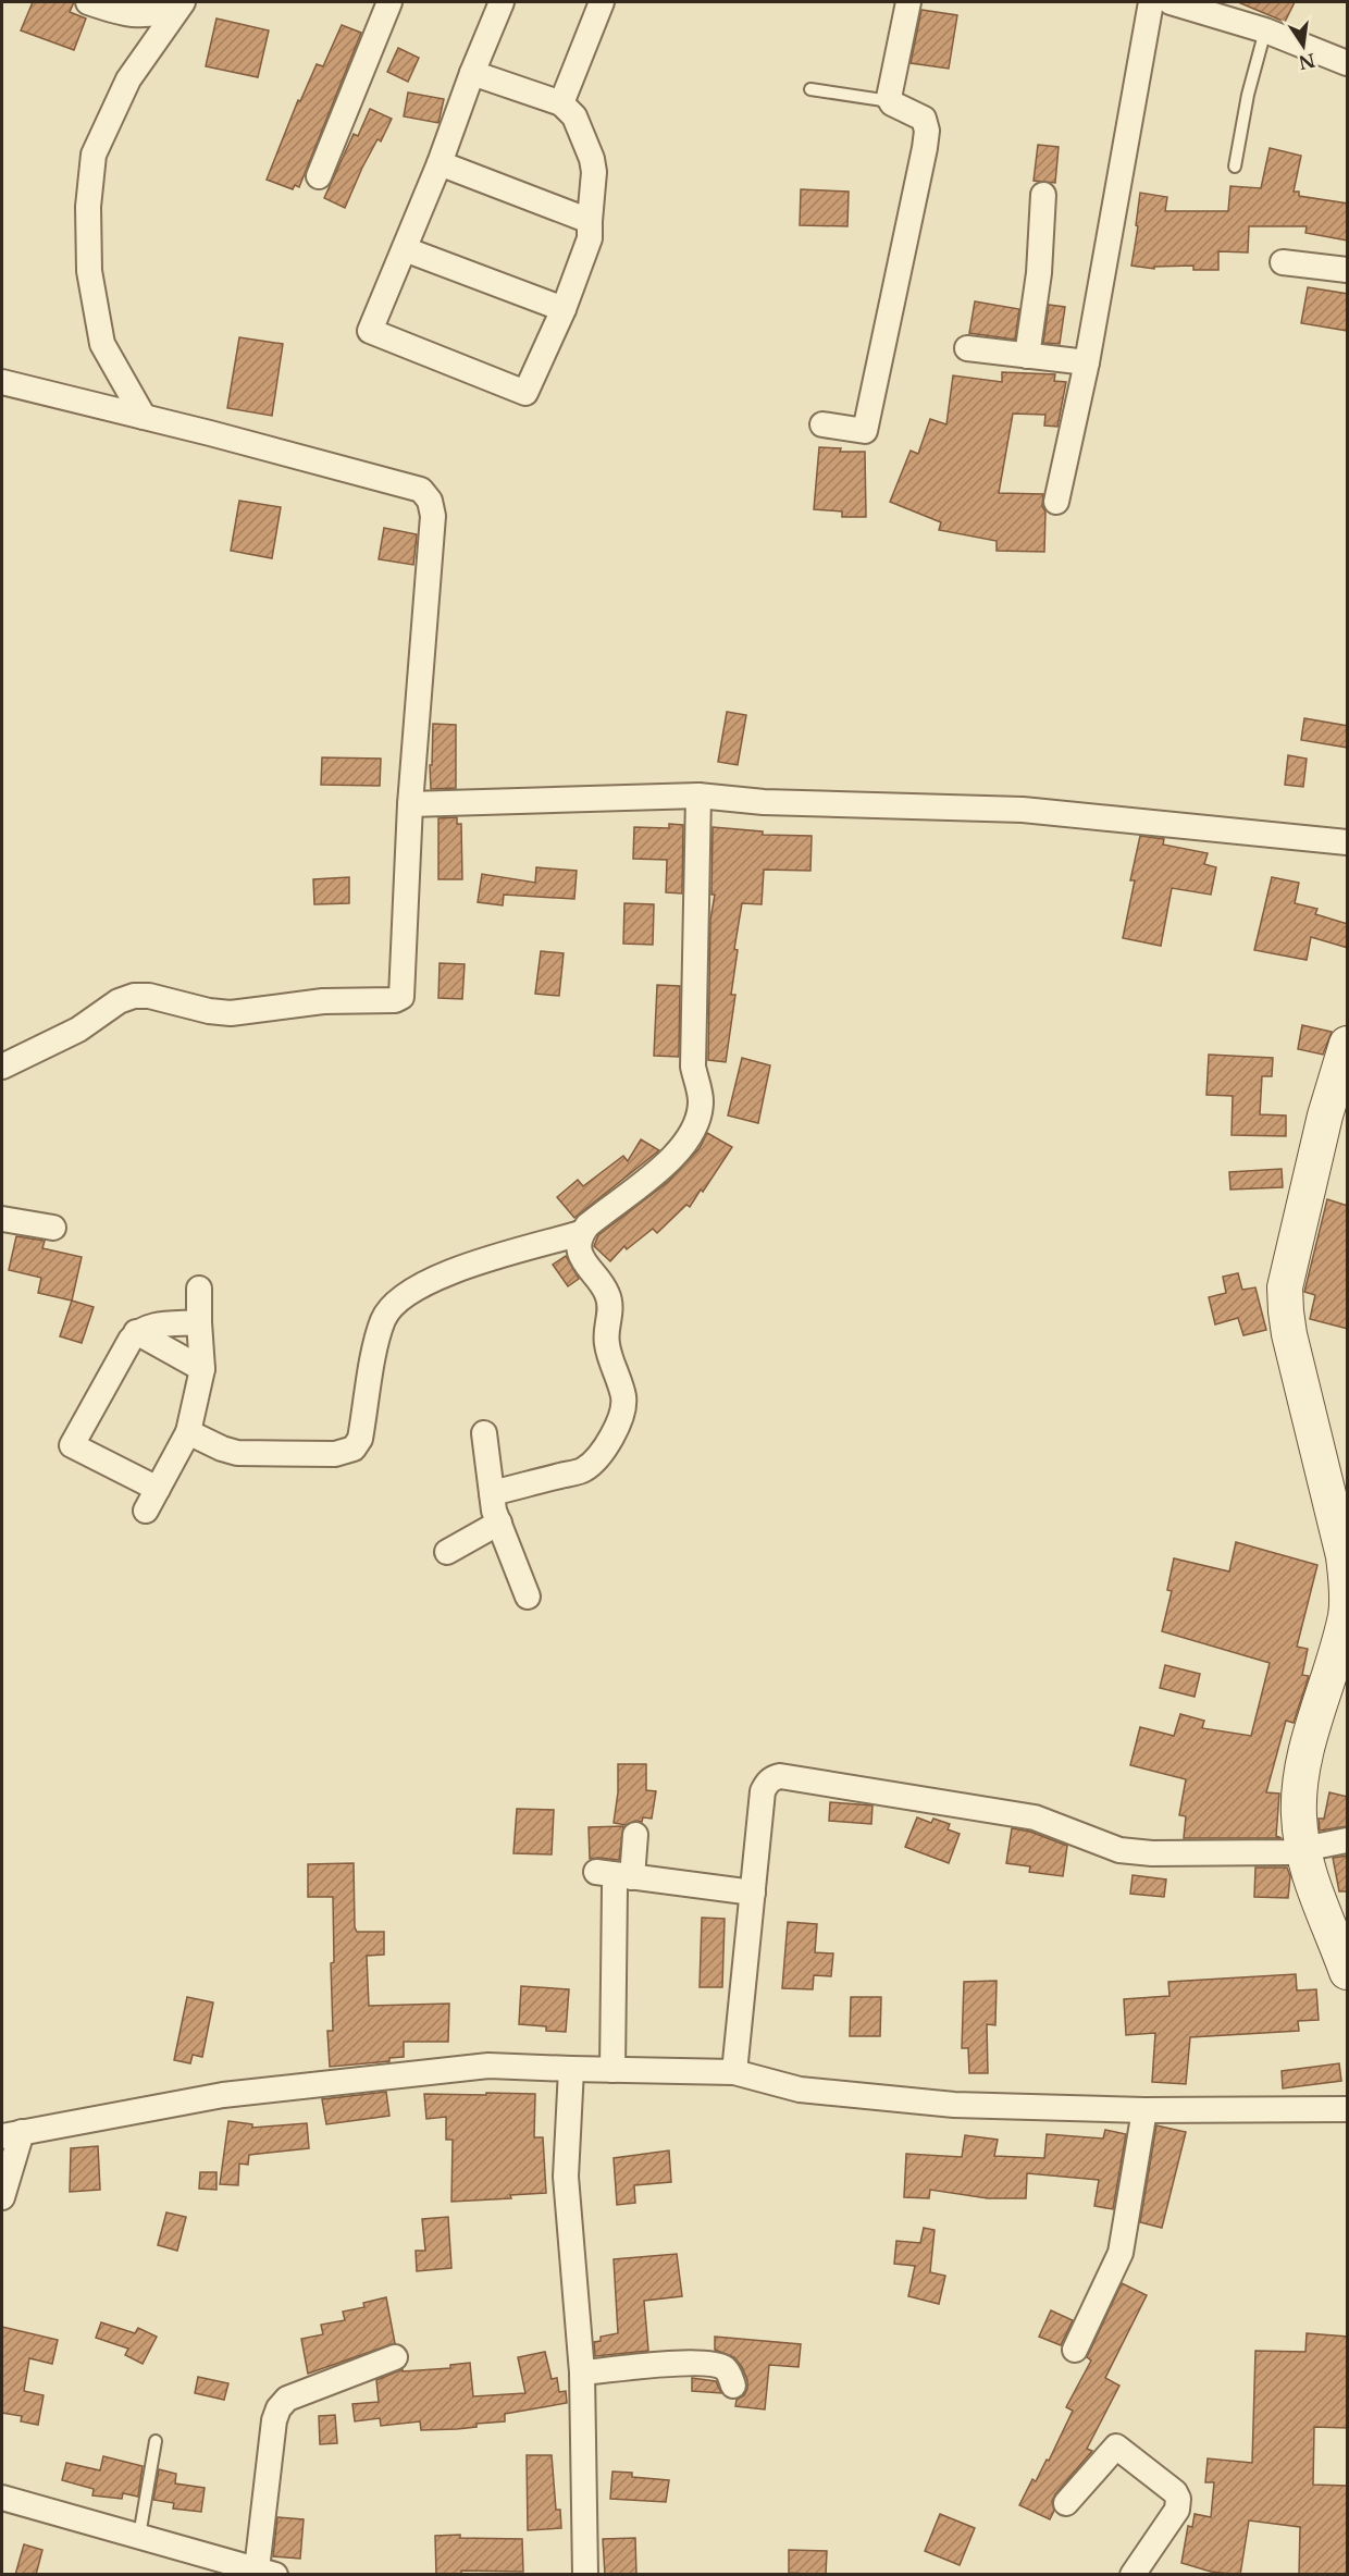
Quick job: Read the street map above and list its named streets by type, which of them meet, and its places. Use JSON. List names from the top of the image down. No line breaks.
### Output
{"north":"bottom"}
